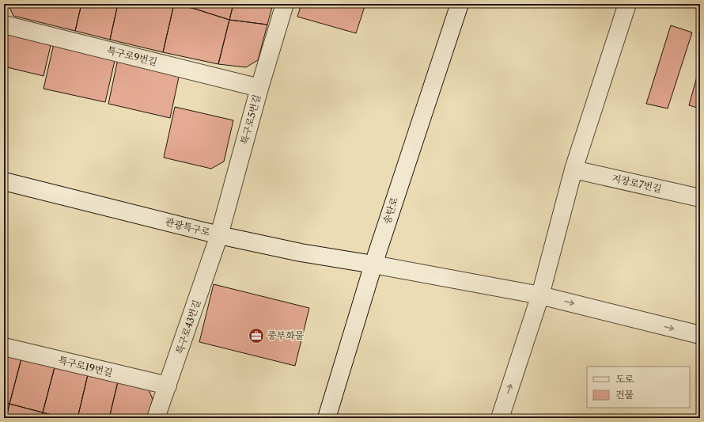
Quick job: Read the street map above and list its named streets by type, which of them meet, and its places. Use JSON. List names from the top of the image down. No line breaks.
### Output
{"streets":{"street":["특구로9번길","특구로5번길","지장로7번길","송탄로","관광특구로","특구로43번길","특구로19번길"]},"crossings":[["특구로9번길","특구로5번길"],["특구로5번길","관광특구로"],["특구로5번길","특구로43번길"],["송탄로","관광특구로"],["관광특구로","특구로43번길"],["특구로43번길","특구로19번길"]],"places":{"office":["중부화물"]},"legend":["도로","건물"]}
